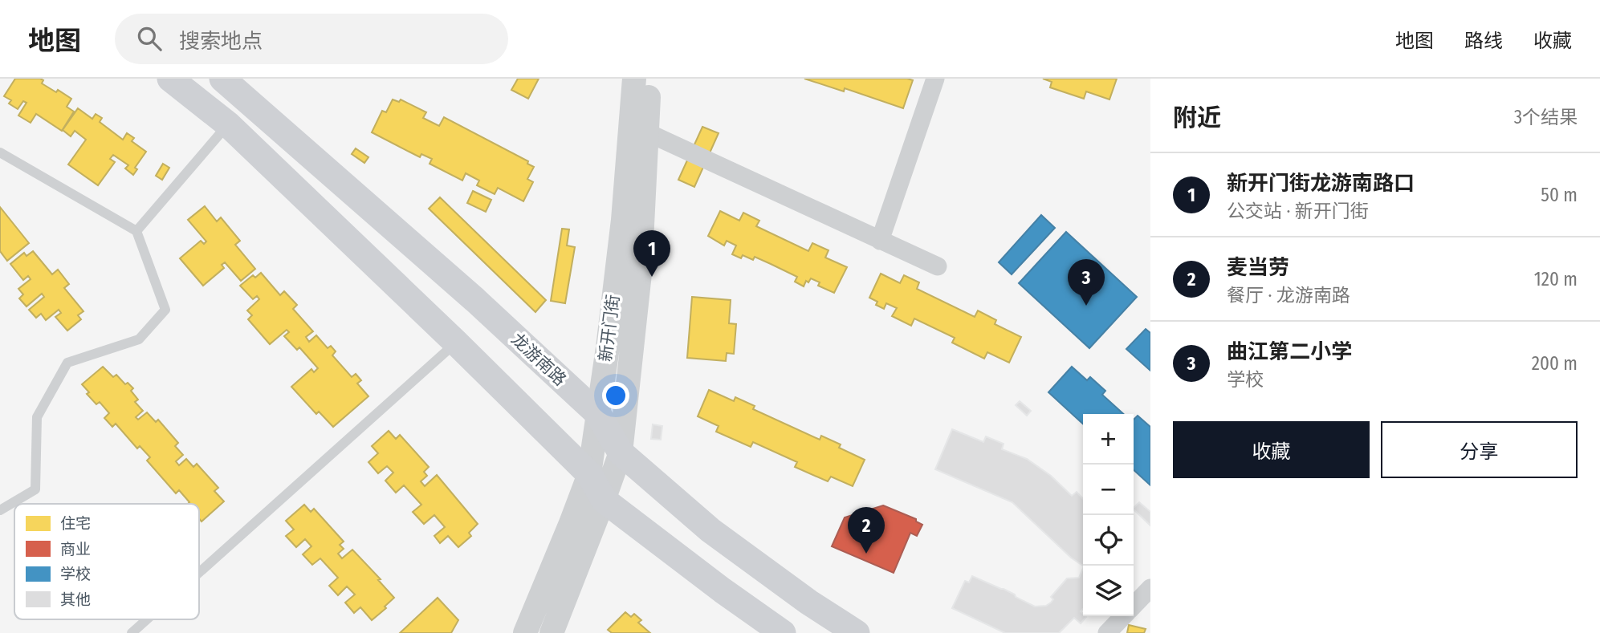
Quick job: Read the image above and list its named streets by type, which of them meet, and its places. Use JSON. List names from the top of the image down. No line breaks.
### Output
{"streets":{"main road":["龙游南路"],"street":["新开门街"]},"crossings":[["新开门街","龙游南路"]],"legend":["住宅","商业","学校","其他"],"page":{"header":"地图","search":"搜索地点","nav":["地图","路线","收藏"],"heading":["附近","3个结果"],"list":[{"mark":"1","name":"新开门街龙游南路口","note":"公交站 · 新开门街","value":"50 m"},{"mark":"2","name":"麦当劳","note":"餐厅 · 龙游南路","value":"120 m"},{"mark":"3","name":"曲江第二小学","note":"学校","value":"200 m"}],"pins":["1","3","2"],"buttons":["收藏","分享"],"map_buttons":["+","−"]}}
